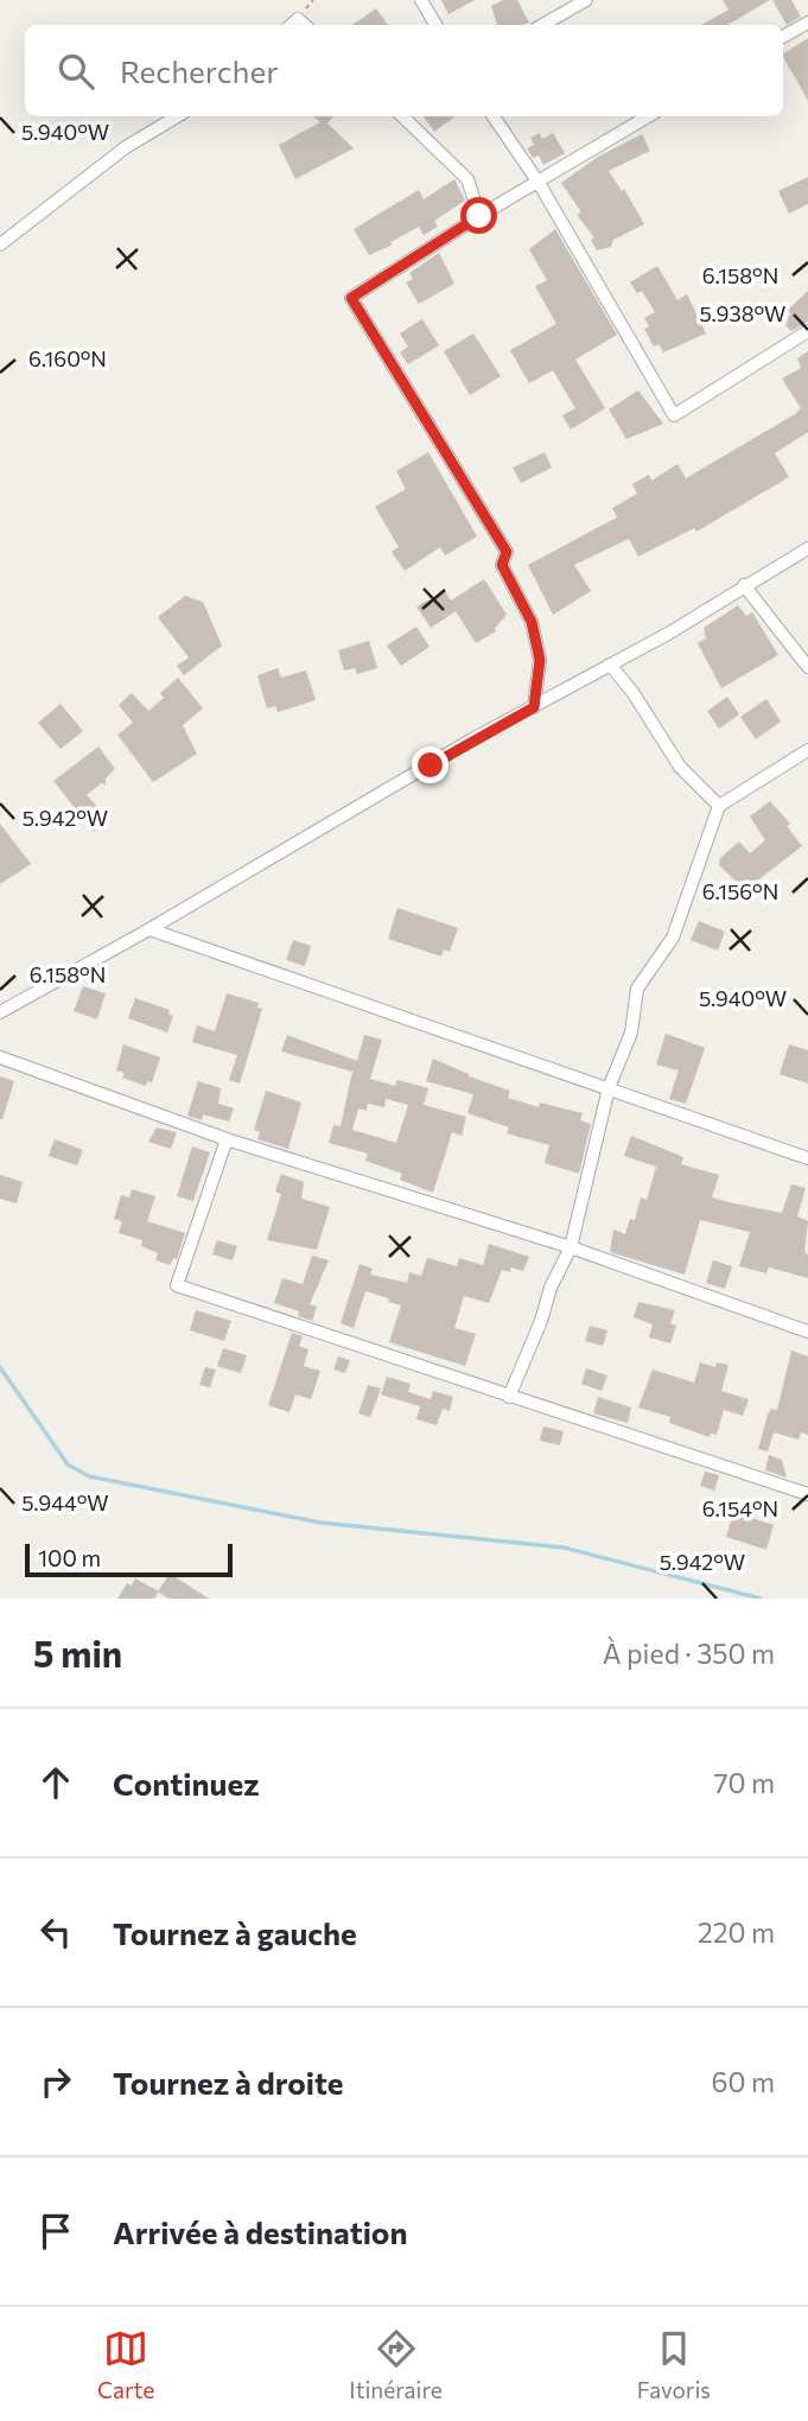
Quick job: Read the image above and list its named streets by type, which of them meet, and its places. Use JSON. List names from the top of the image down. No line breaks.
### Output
{"scale_bar":"100 m","page":{"search":"Rechercher","scale":"100 m","heading":["5 min","À pied · 350 m"],"list":[["Continuez","70 m"],["Tournez à gauche","220 m"],["Tournez à droite","60 m"],"Arrivée à destination"],"nav":["Carte","Itinéraire","Favoris"]},"coordinates":["5.940°W","6.158°N","5.938°W","6.160°N","5.942°W","6.156°N","5.944°W","6.154°N"]}
